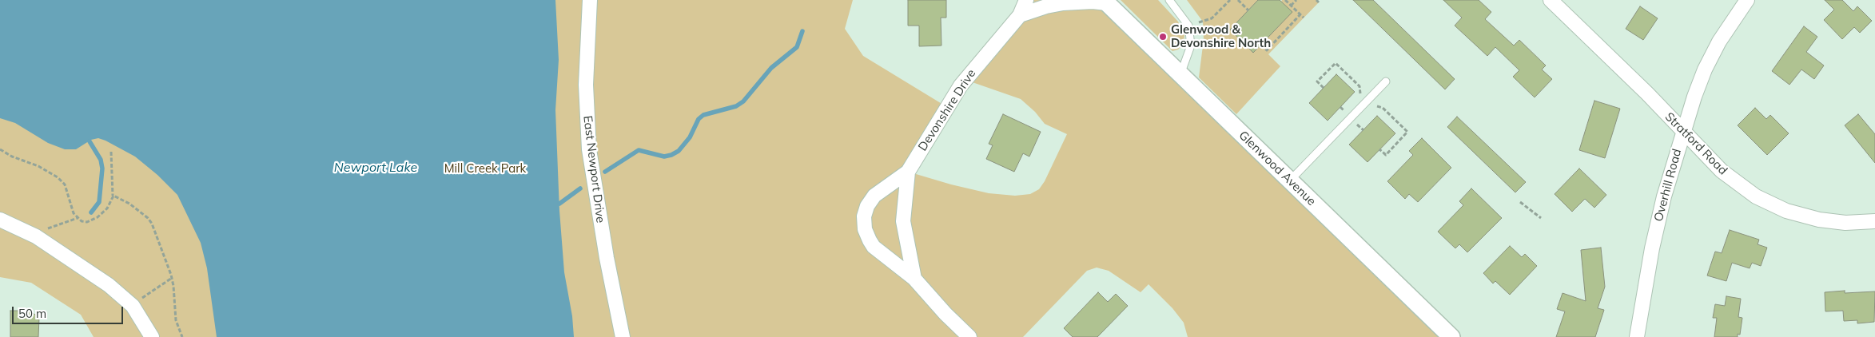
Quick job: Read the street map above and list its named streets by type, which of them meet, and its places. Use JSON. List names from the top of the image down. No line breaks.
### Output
{"streets":{"street":["Devonshire Drive","Stratford Road","Glenwood Avenue","East Newport Drive","Overhill Road"]},"crossings":[["Stratford Road","Overhill Road"]],"water":["Newport Lake"],"parks":["Mill Creek Park"],"places":["Glenwood & Devonshire North"],"scale_bar":"50 m"}
